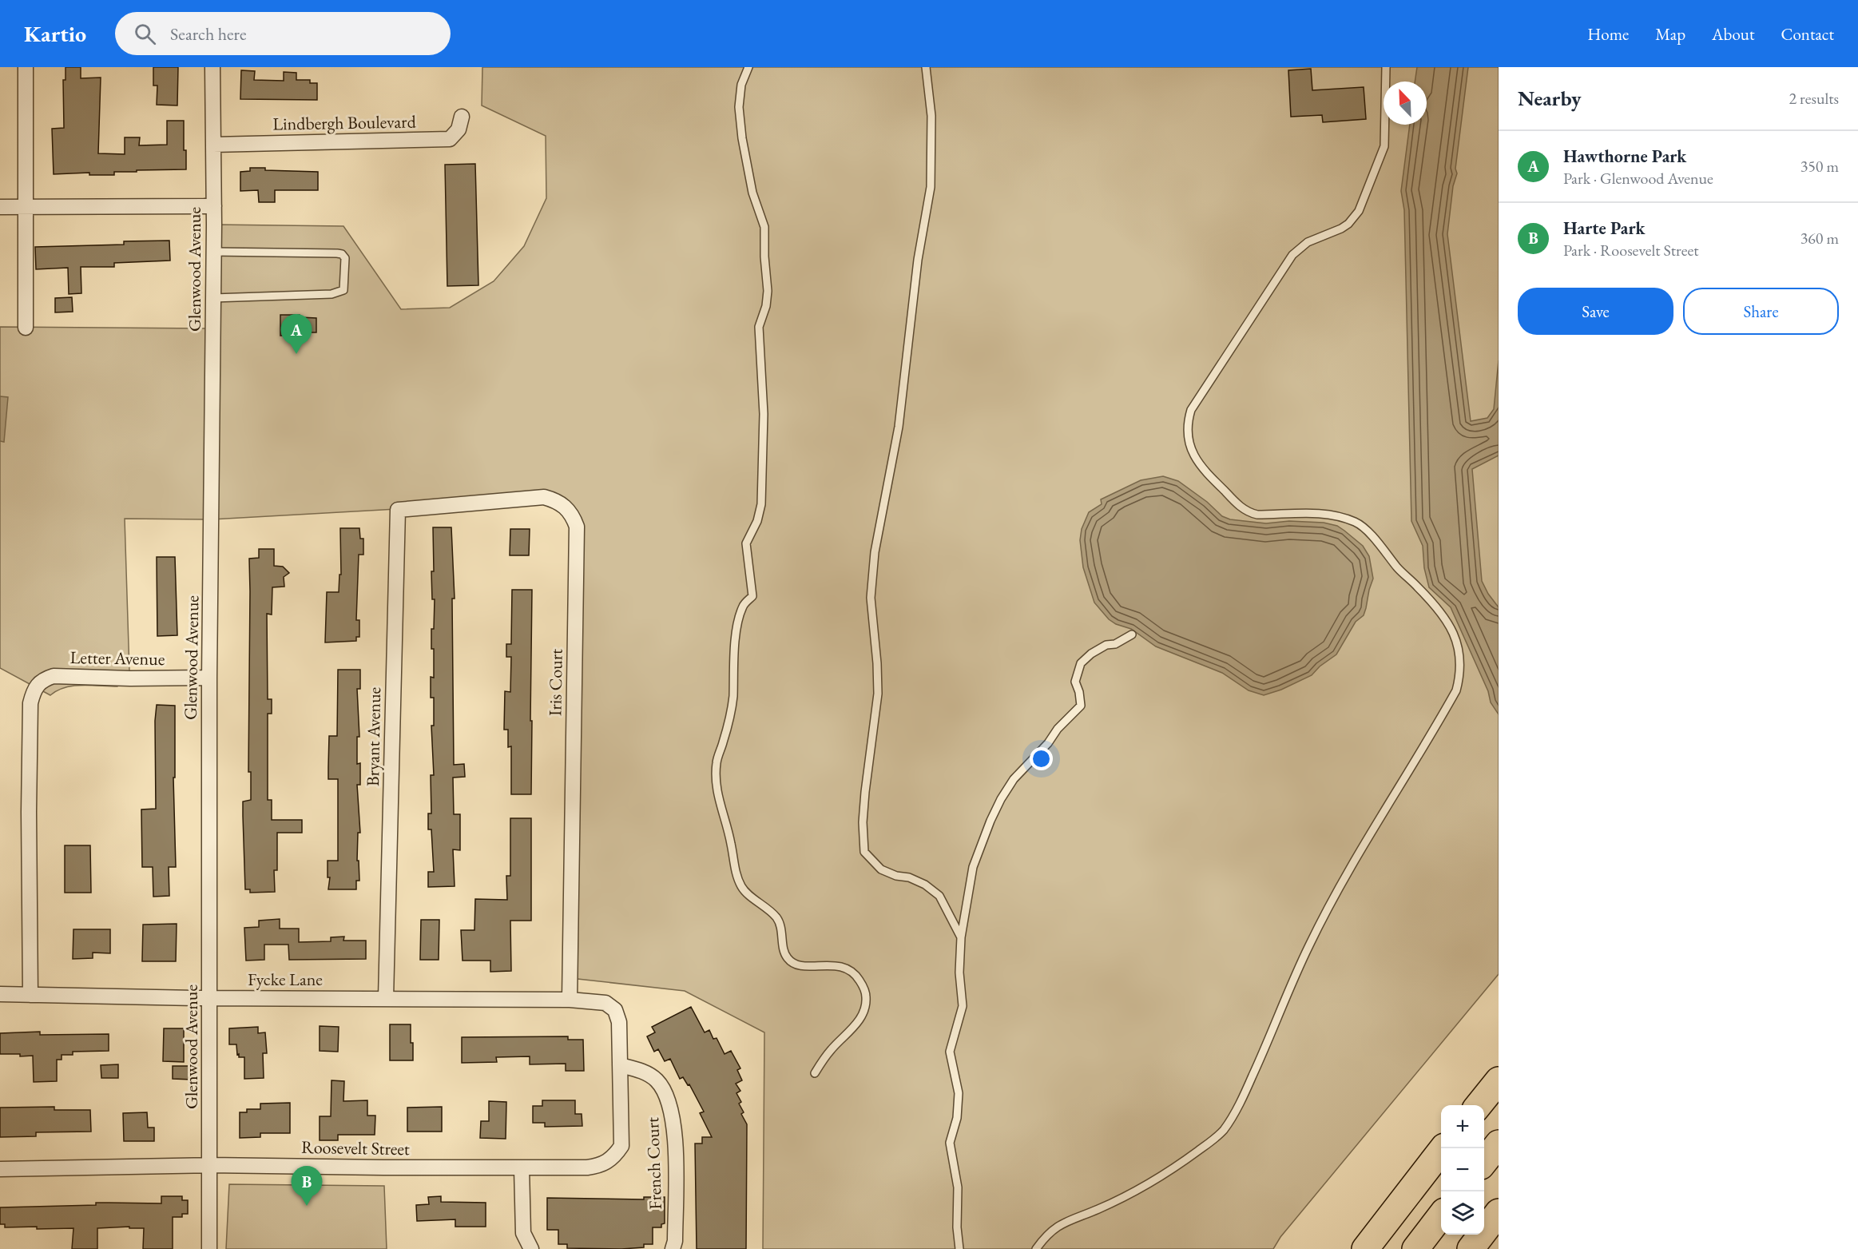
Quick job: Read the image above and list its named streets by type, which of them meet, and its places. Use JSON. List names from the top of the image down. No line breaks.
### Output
{"streets":{"street":["Lindbergh Boulevard","Glenwood Avenue","Letter Avenue","Iris Court","Bryant Avenue","Fycke Lane","Roosevelt Street","French Court"]},"crossings":[["Lindbergh Boulevard","Glenwood Avenue"],["Glenwood Avenue","Letter Avenue"],["Glenwood Avenue","Fycke Lane"],["Glenwood Avenue","Roosevelt Street"],["Letter Avenue","Fycke Lane"],["Iris Court","Bryant Avenue"],["Iris Court","Fycke Lane"],["Bryant Avenue","Fycke Lane"],["Roosevelt Street","French Court"]],"north":"top left","page":{"header":"Kartio","search":"Search here","nav":["Home","Map","About","Contact"],"heading":["Nearby","2 results"],"list":[{"mark":"A","name":"Hawthorne Park","note":"Park · Glenwood Avenue","value":"350 m"},{"mark":"B","name":"Harte Park","note":"Park · Roosevelt Street","value":"360 m"}],"buttons":["Save","Share"],"pins":["A","B"],"map_buttons":["+","−"]}}
